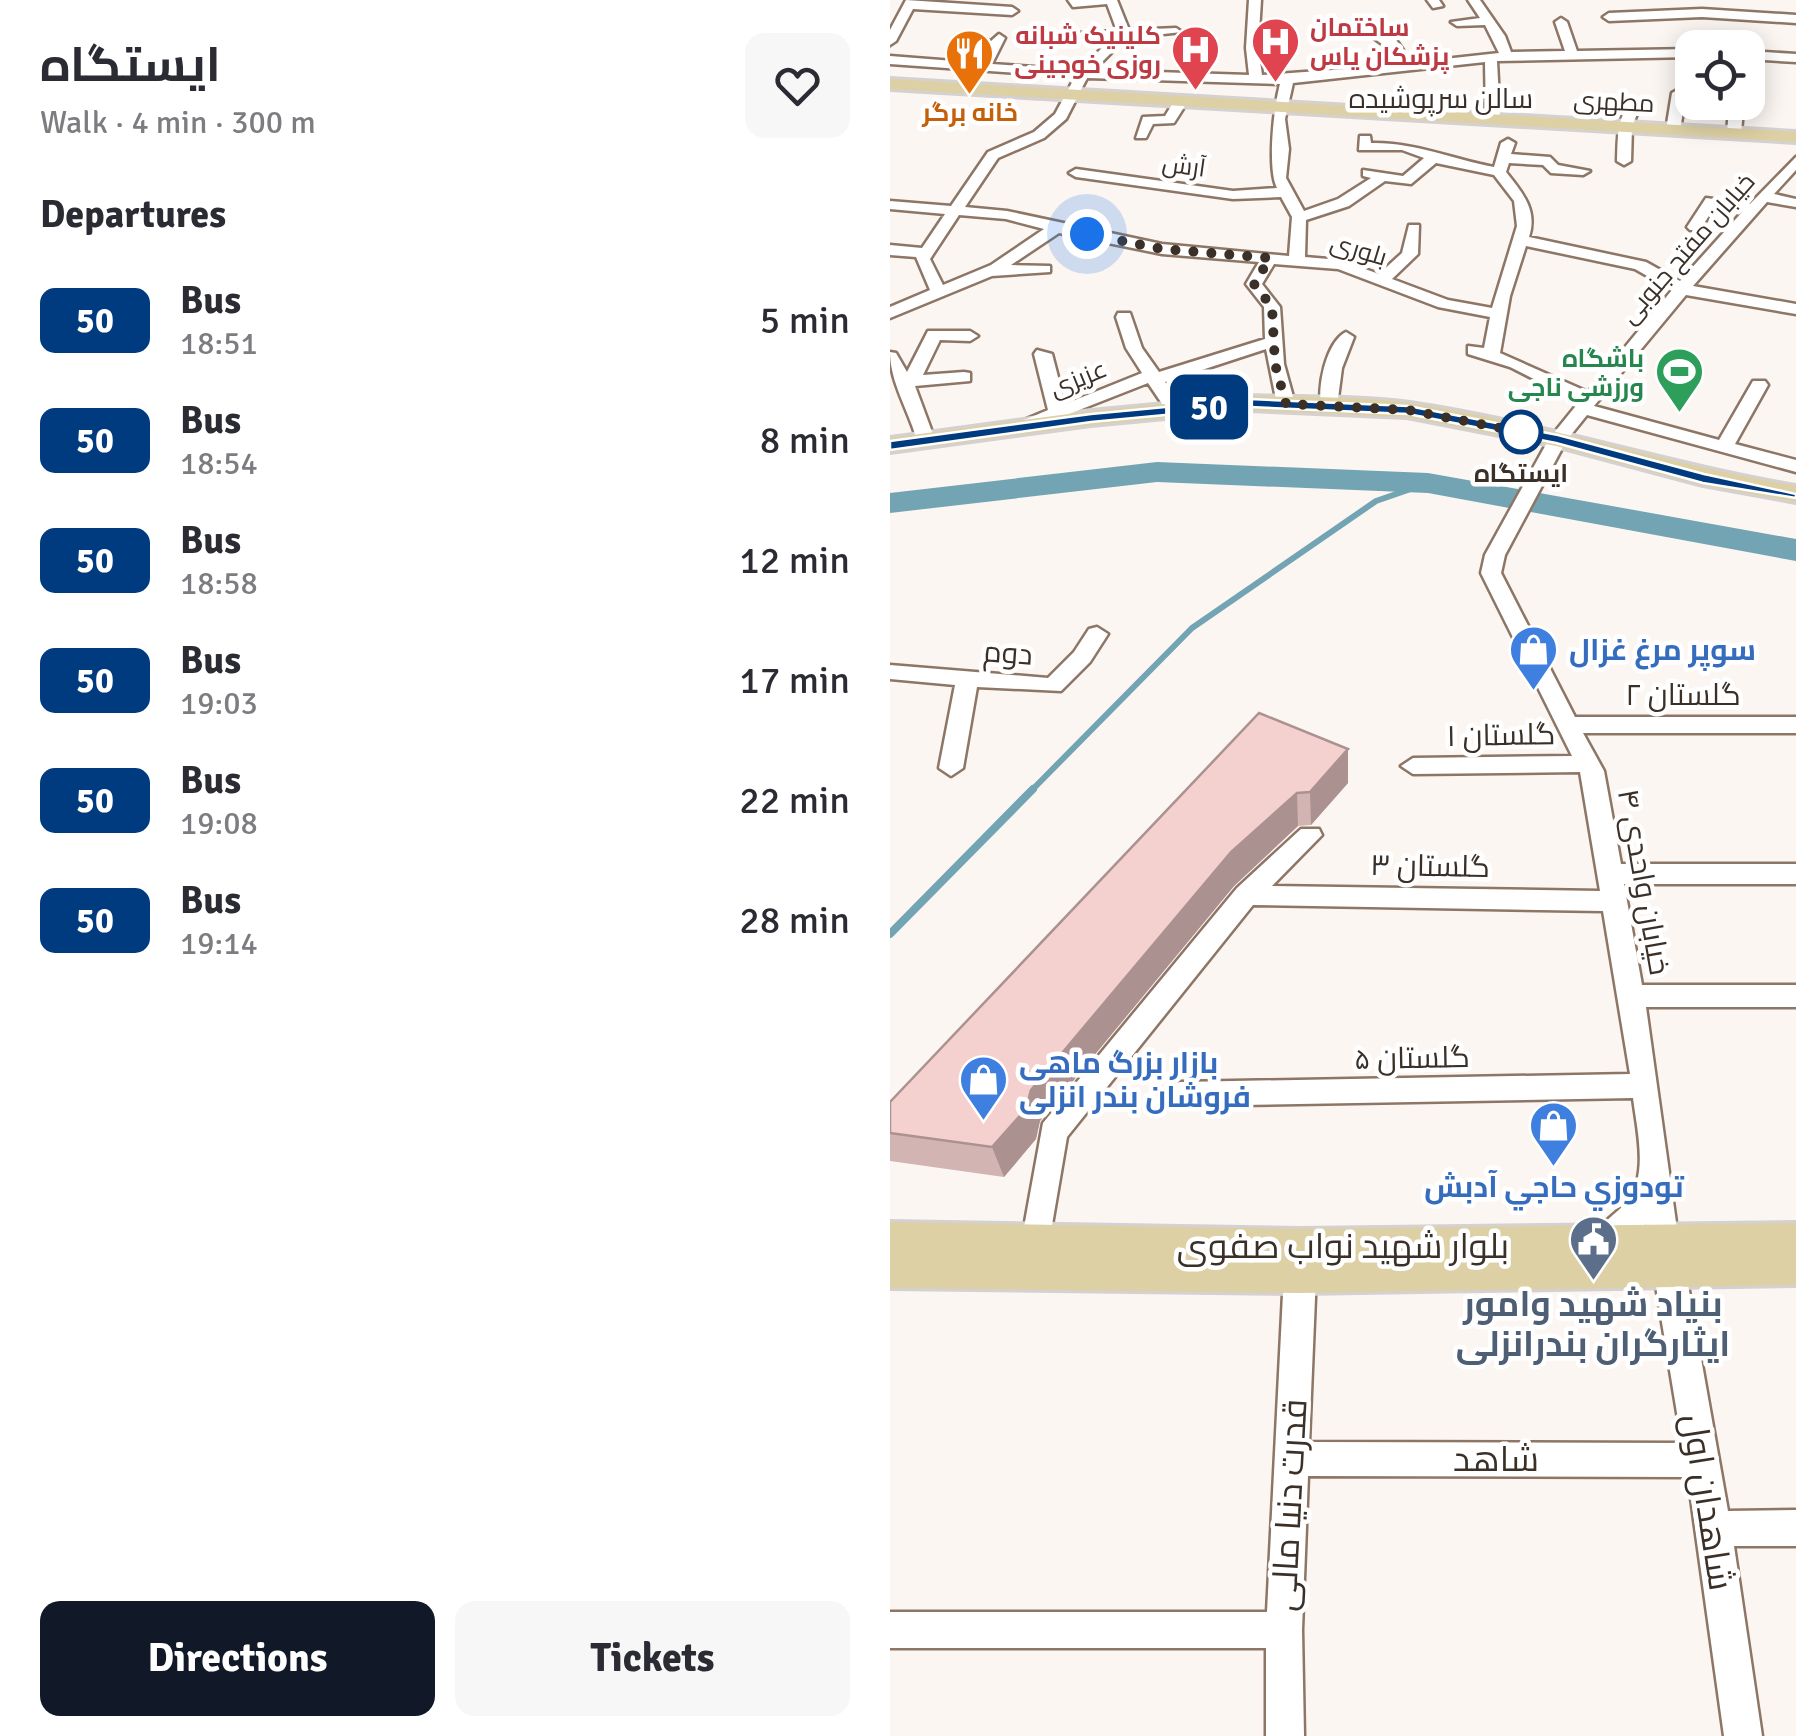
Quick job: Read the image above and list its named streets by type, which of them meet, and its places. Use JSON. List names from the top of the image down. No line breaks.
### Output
{"streets":{"main road":["مطهری","بلوار شهید نواب صفوی"],"street":["آرش","خیابان مفتح جنوبی","بلوری","عزیزی","دوم","گلستان ۲","گلستان ۱","گلستان ۳","خیابان واحدی ۴","گلستان ۵","شاهد","شاهدان اول","قدرت دنیا مالی"]},"crossings":[["مطهری","بلوری"],["آرش","بلوری"],["خیابان مفتح جنوبی","خیابان واحدی ۴"],["گلستان ۲","خیابان واحدی ۴"],["گلستان ۱","خیابان واحدی ۴"],["گلستان ۳","خیابان واحدی ۴"],["خیابان واحدی ۴","گلستان ۵"],["خیابان واحدی ۴","بلوار شهید نواب صفوی"],["خیابان واحدی ۴","شاهدان اول"],["بلوار شهید نواب صفوی","شاهدان اول"],["بلوار شهید نواب صفوی","قدرت دنیا مالی"],["شاهد","شاهدان اول"],["شاهد","قدرت دنیا مالی"]],"districts":["سالن سرپوشیده"],"places":{"hospital":["ساختمان پزشکان یاس","کلینیک شبانه روزی خوجینی"],"restaurant":["خانه برگر"],"sports":["باشگاه ورزشی ناجی"],"other":["ایستگاه"],"shop":["سوپر مرغ غزال","بازار بزرگ ماهی فروشان بندر انزلی","تودوزي حاجي آدبش"],"public building":["بنیاد شهید وامور ایثارگران بندرانزلی"]},"lines":["bus line 50"],"page":{"heading":[["ایستگاه","Walk · 4 min · 300 m"],"Departures"],"on_map":"50","list":[{"mark":"50","name":"Bus","note":"18:51","value":"5 min"},{"mark":"50","name":"Bus","note":"18:54","value":"8 min"},{"mark":"50","name":"Bus","note":"18:58","value":"12 min"},{"mark":"50","name":"Bus","note":"19:03","value":"17 min"},{"mark":"50","name":"Bus","note":"19:08","value":"22 min"},{"mark":"50","name":"Bus","note":"19:14","value":"28 min"}],"buttons":["Directions","Tickets"]}}
